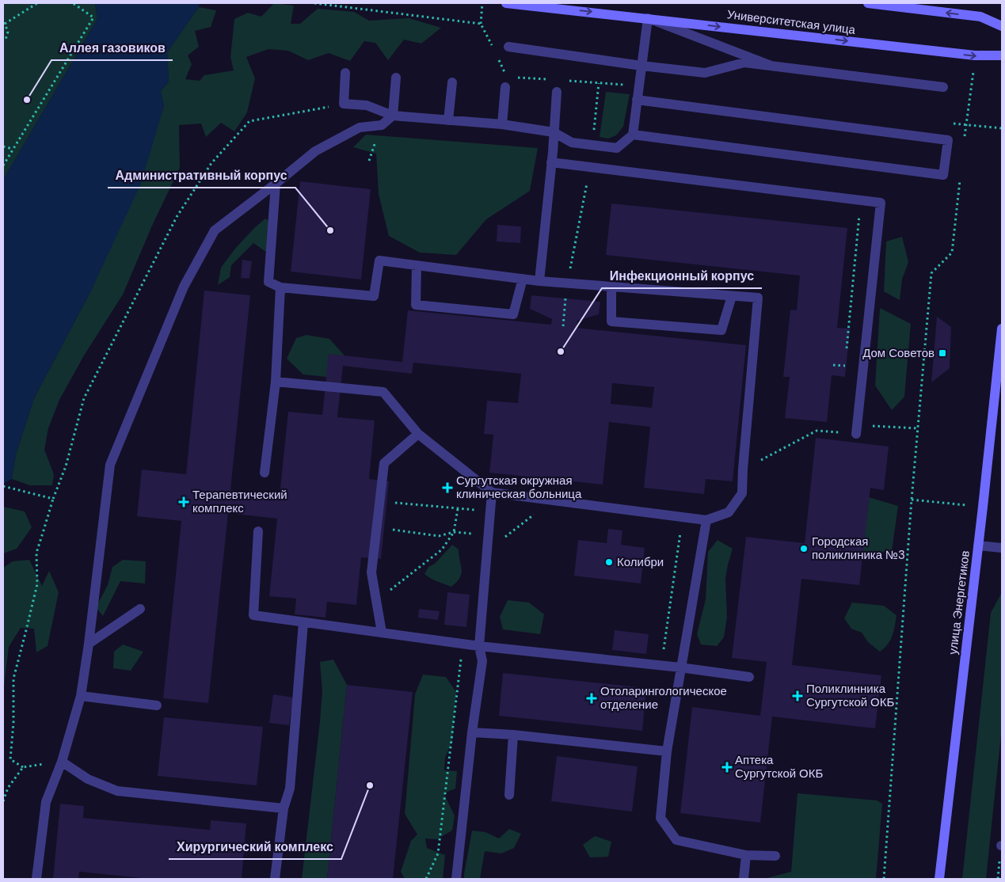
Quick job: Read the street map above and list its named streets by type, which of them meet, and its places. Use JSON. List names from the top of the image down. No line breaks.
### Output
{"streets":{"main road":["Университетская улица","улица Энергетиков"]},"one_way":["Университетская улица"],"places":{"other":["Аллея газовиков","Административный корпус","Инфекционный корпус","Городская поликлиника №3","Колибри","Хирургический комплекс"],"transit":["Дом Советов"],"health":["Сургутская окружная клиническая больница","Терапевтический комплекс","Поликлинника Сургутской ОКБ","Отоларингологическое отделение","Аптека Сургутской ОКБ"]}}
